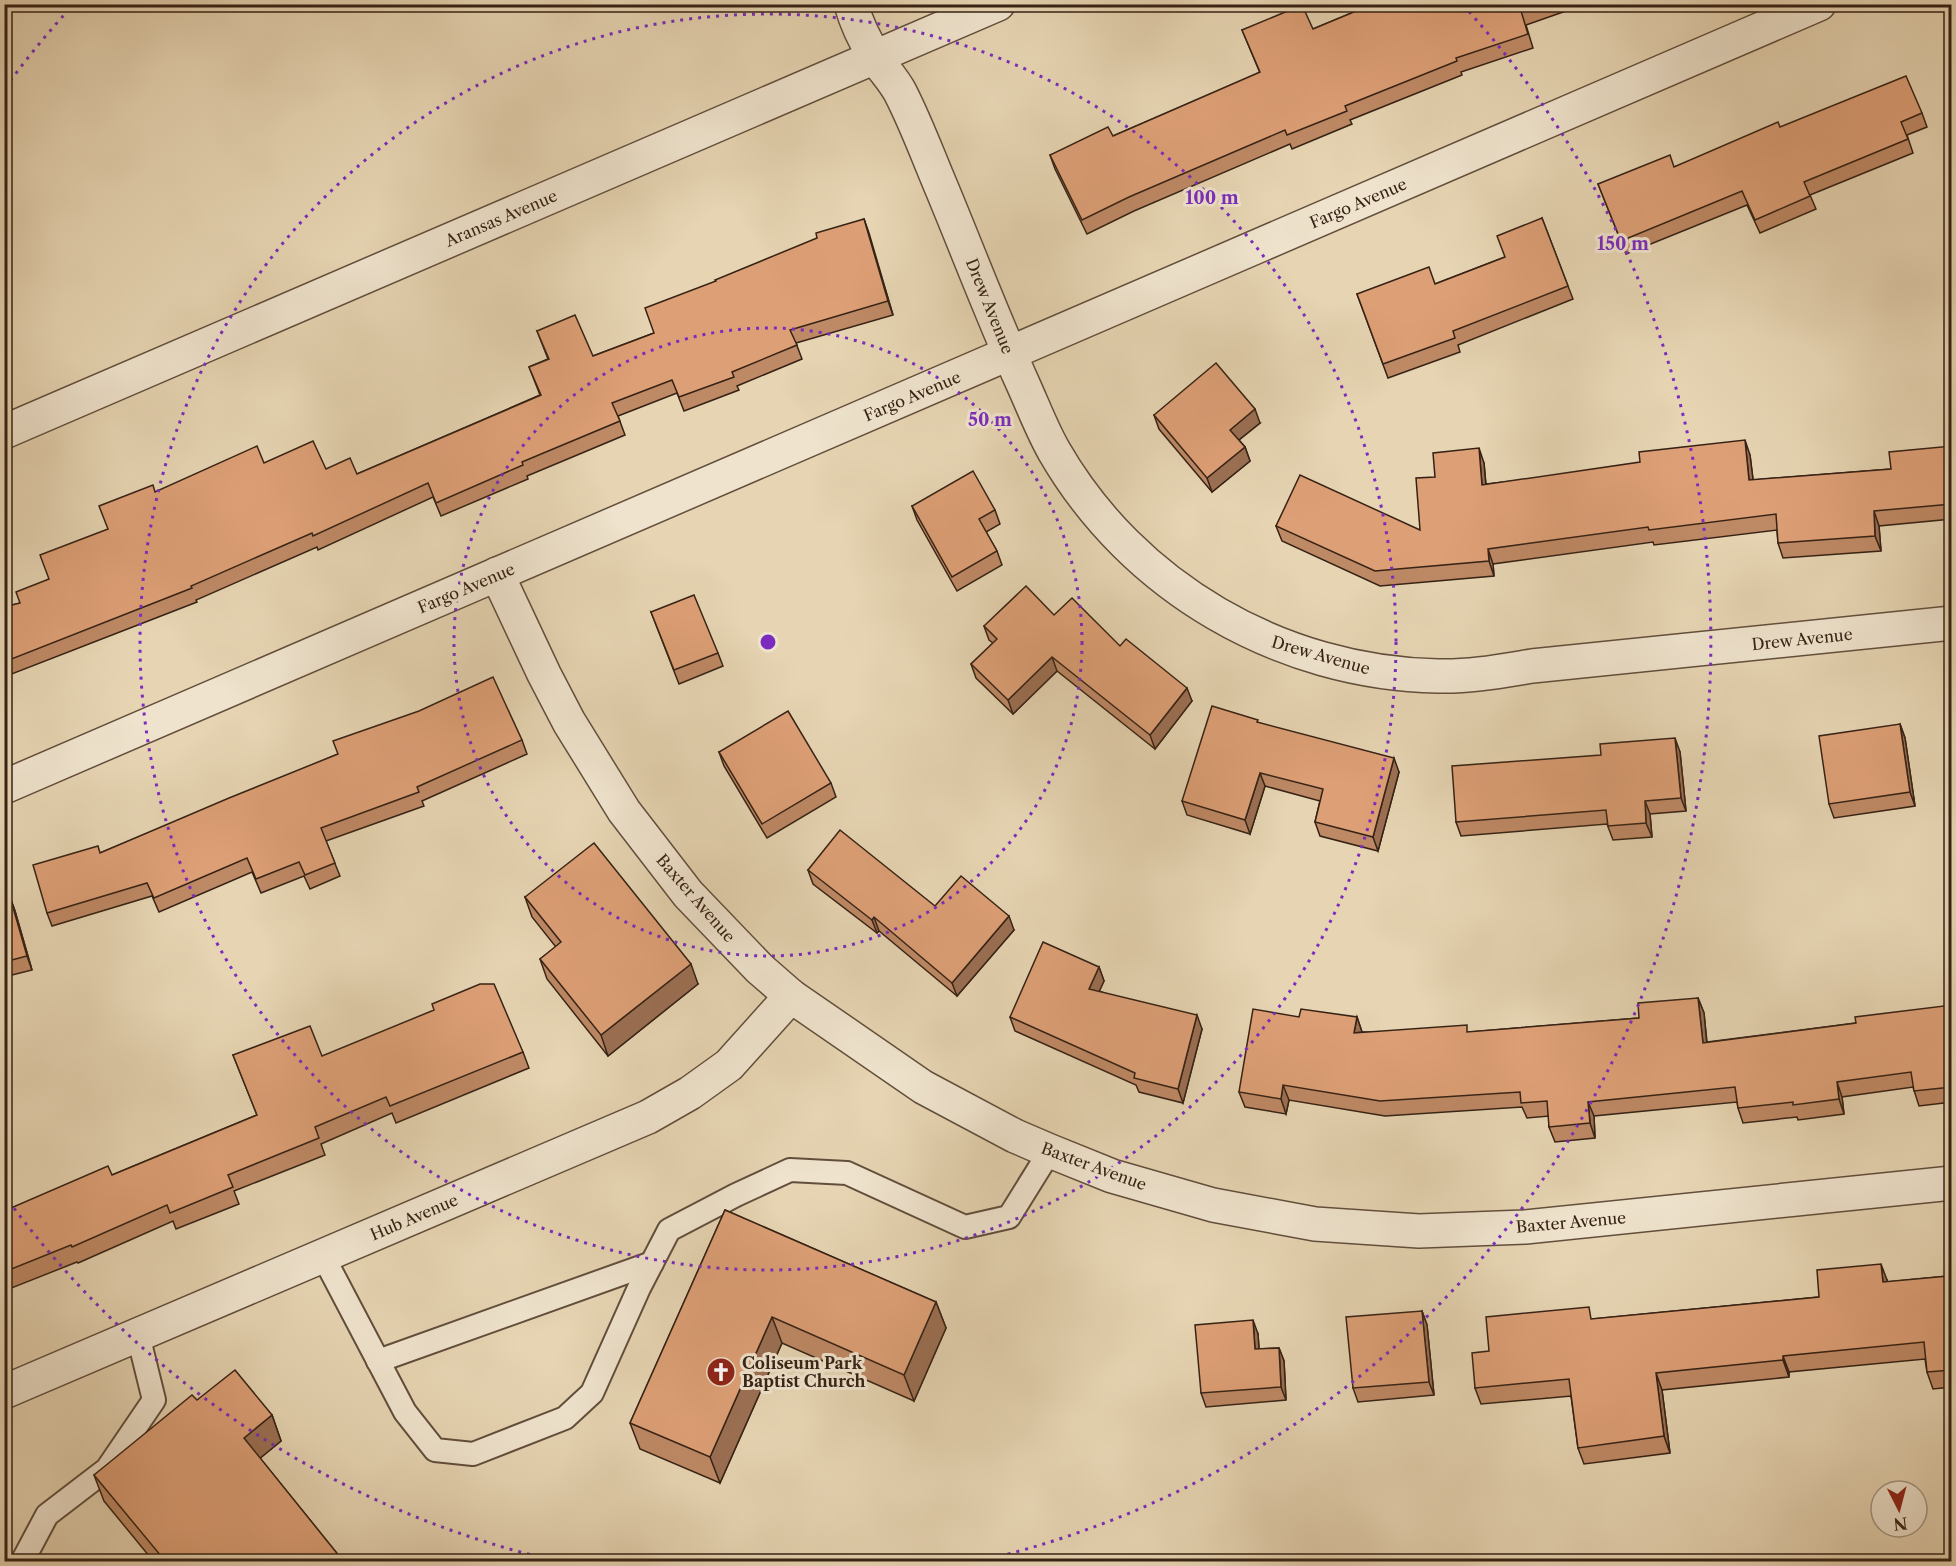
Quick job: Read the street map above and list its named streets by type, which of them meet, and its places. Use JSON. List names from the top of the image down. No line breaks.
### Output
{"streets":{"street":["Fargo Avenue","Aransas Avenue","Drew Avenue","Baxter Avenue","Hub Avenue"]},"crossings":[["Fargo Avenue","Drew Avenue"],["Fargo Avenue","Baxter Avenue"],["Aransas Avenue","Drew Avenue"],["Baxter Avenue","Hub Avenue"]],"places":{"church":["Coliseum Park Baptist Church"]},"north":"bottom","rings":["100 m","150 m","50 m"]}
